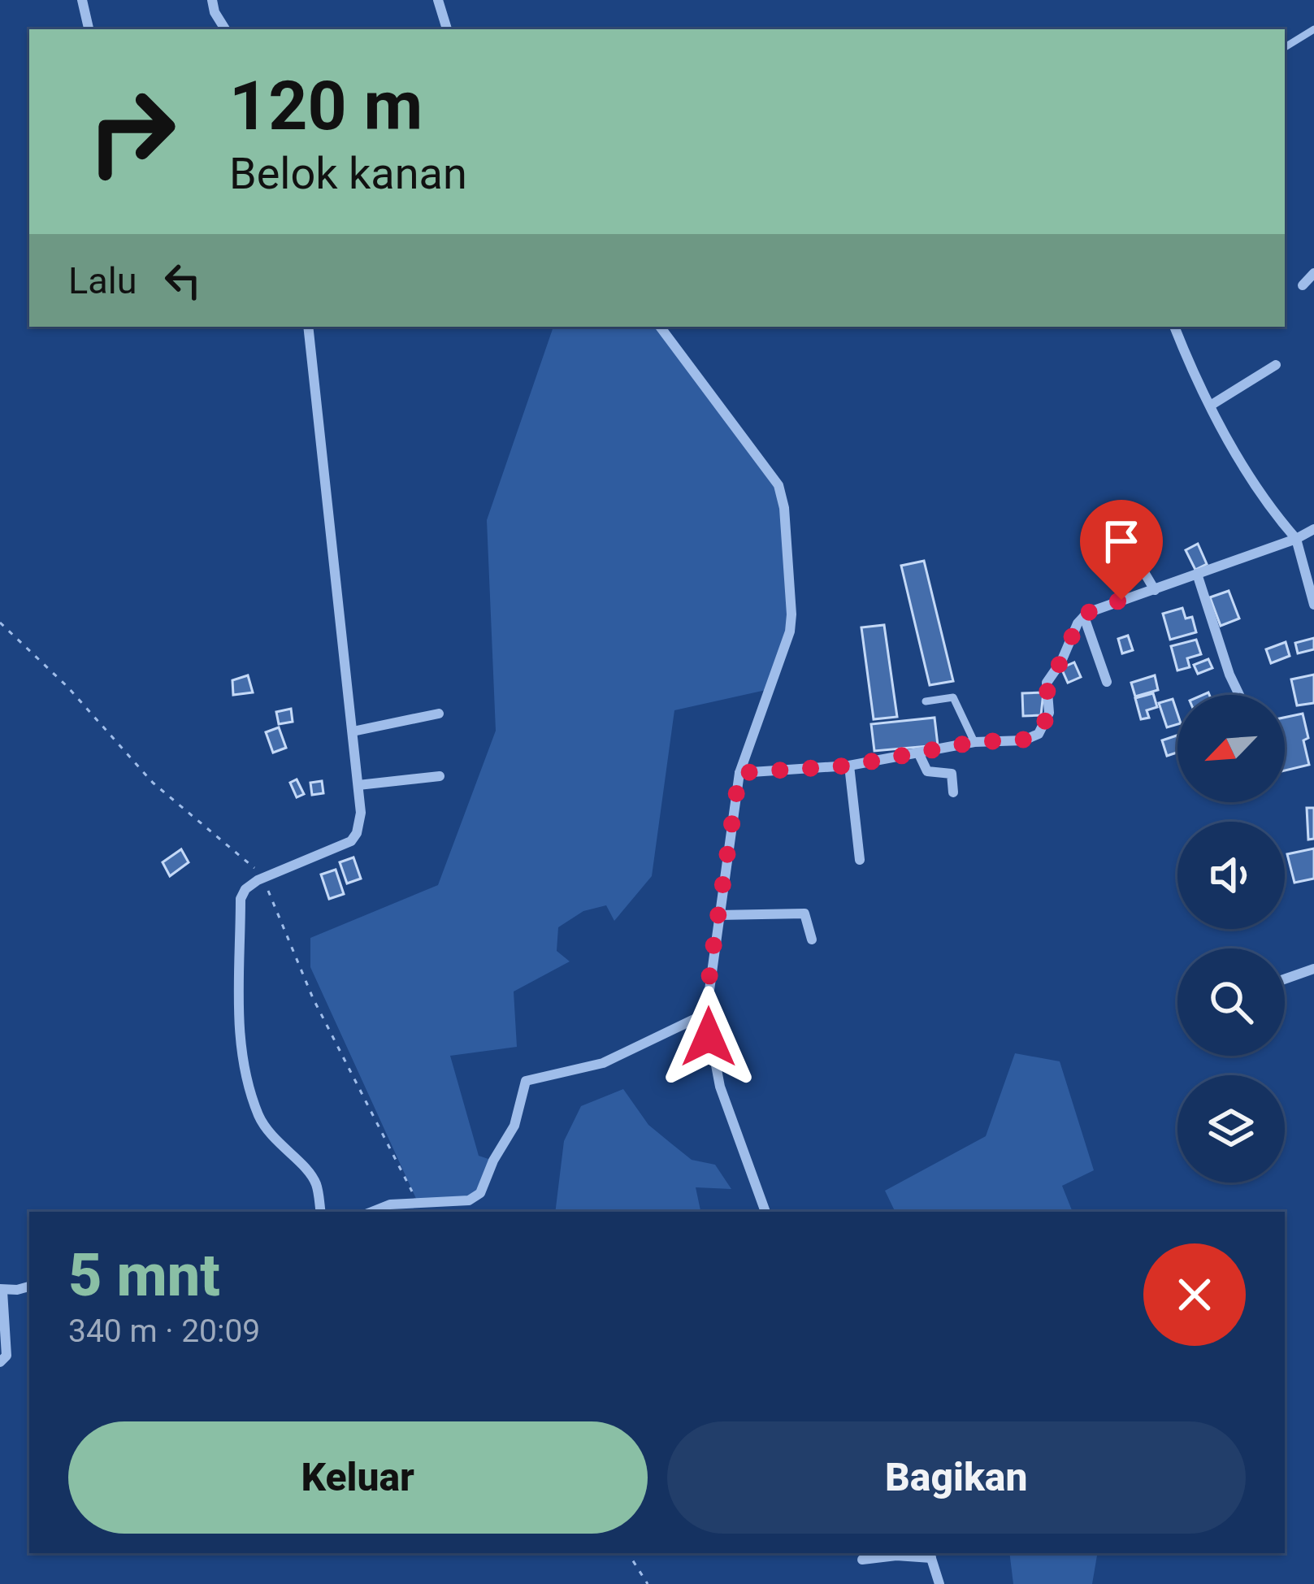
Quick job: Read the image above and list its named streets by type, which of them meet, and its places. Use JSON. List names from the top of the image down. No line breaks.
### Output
{"north":"bottom left","page":{"turn":["120 m","Belok kanan"],"then":"Lalu","heading":["5 mnt","340 m · 20:09"],"buttons":["Keluar","Bagikan"]}}
